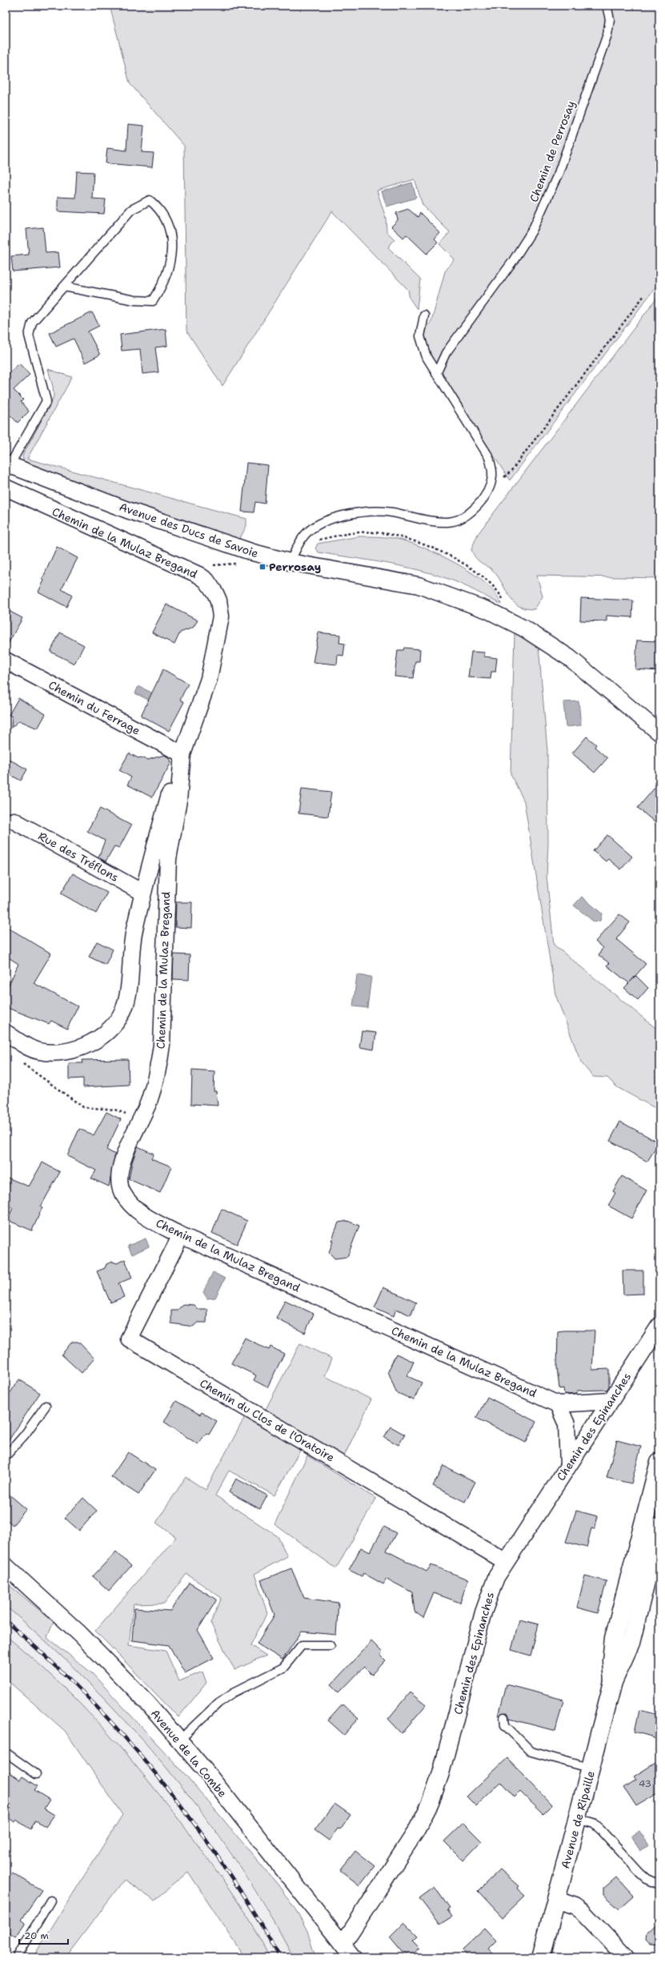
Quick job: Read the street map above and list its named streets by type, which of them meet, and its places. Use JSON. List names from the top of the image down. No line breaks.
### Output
{"streets":{"street":["Avenue des Ducs de Savoie","Chemin de la Mulaz Bregand","Chemin du Ferrage","Rue des Tréflons","Chemin du Clos de l'Oratoire","Chemin des Epinanches","Avenue de la Combe","Avenue de Ripaille"],"lane":["Chemin de Perrosay"]},"crossings":[["Chemin de la Mulaz Bregand","Chemin du Ferrage"],["Chemin de la Mulaz Bregand","Chemin du Clos de l'Oratoire"],["Chemin de la Mulaz Bregand","Chemin des Epinanches"],["Chemin du Clos de l'Oratoire","Chemin des Epinanches"],["Chemin des Epinanches","Avenue de la Combe"]],"places":{"transit":["Perrosay"]},"house_numbers":["43"],"scale_bar":"20 m"}
